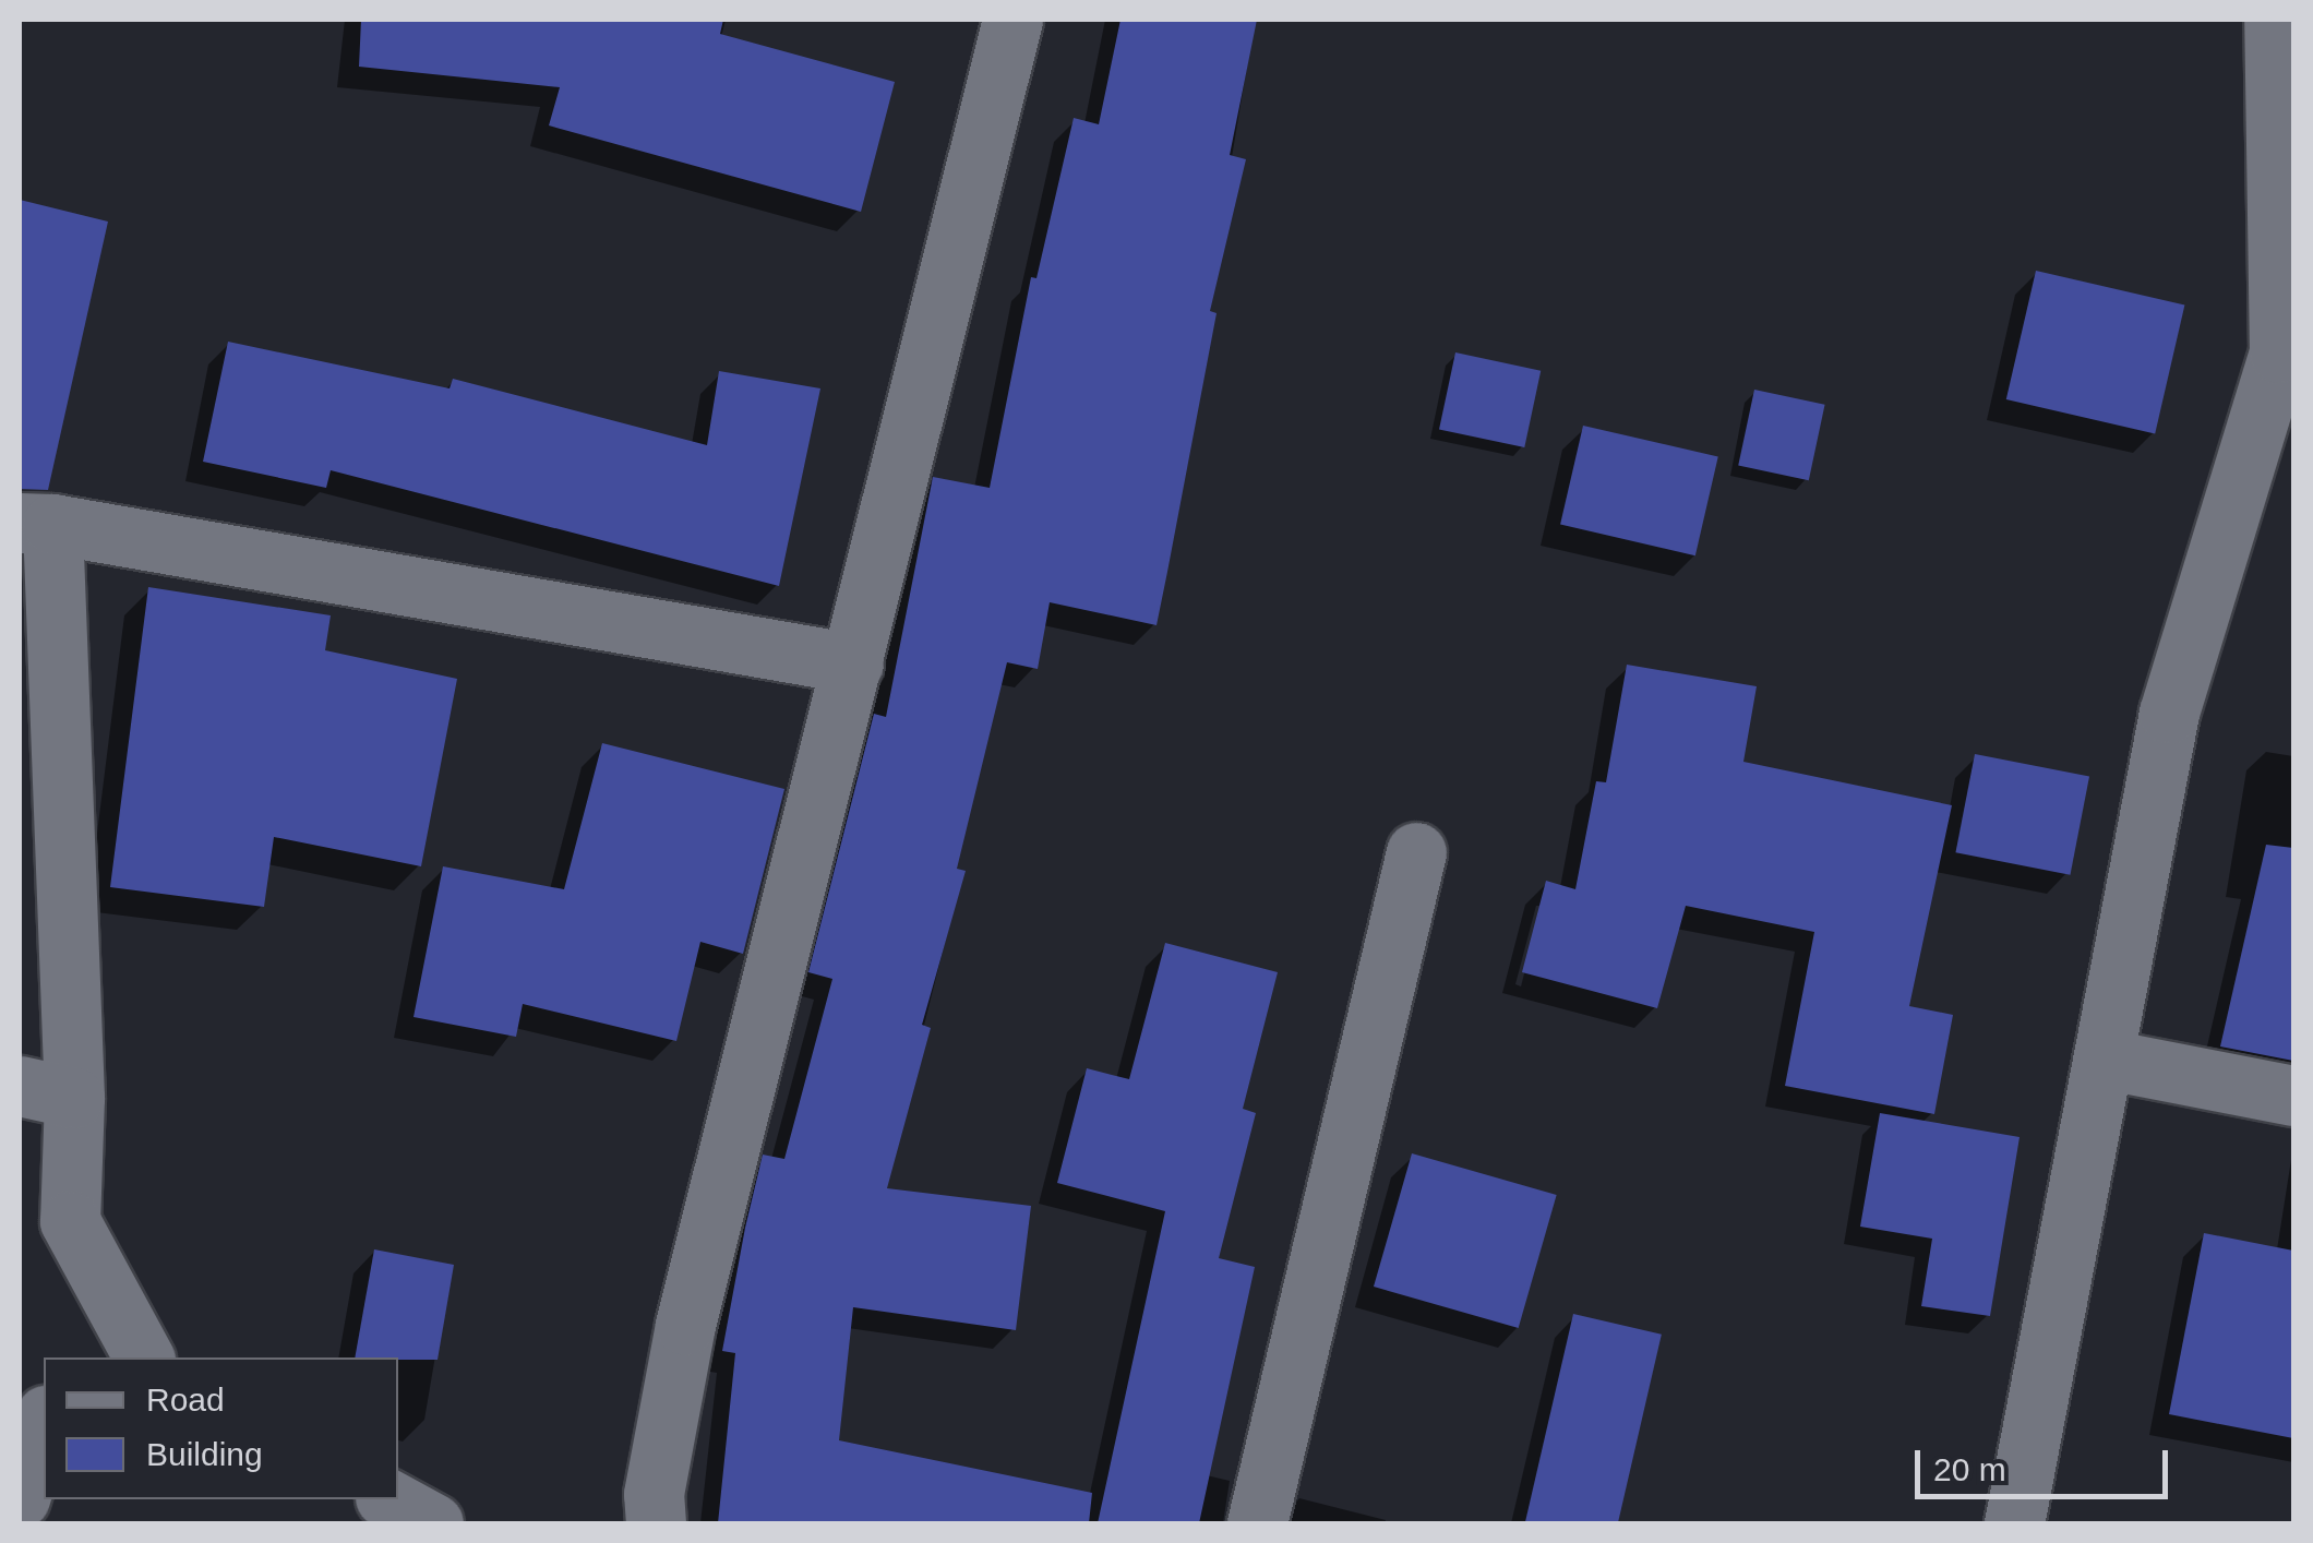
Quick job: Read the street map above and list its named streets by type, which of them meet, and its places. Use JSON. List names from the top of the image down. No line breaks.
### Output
{"legend":["Road","Building"],"scale_bar":"20 m"}
